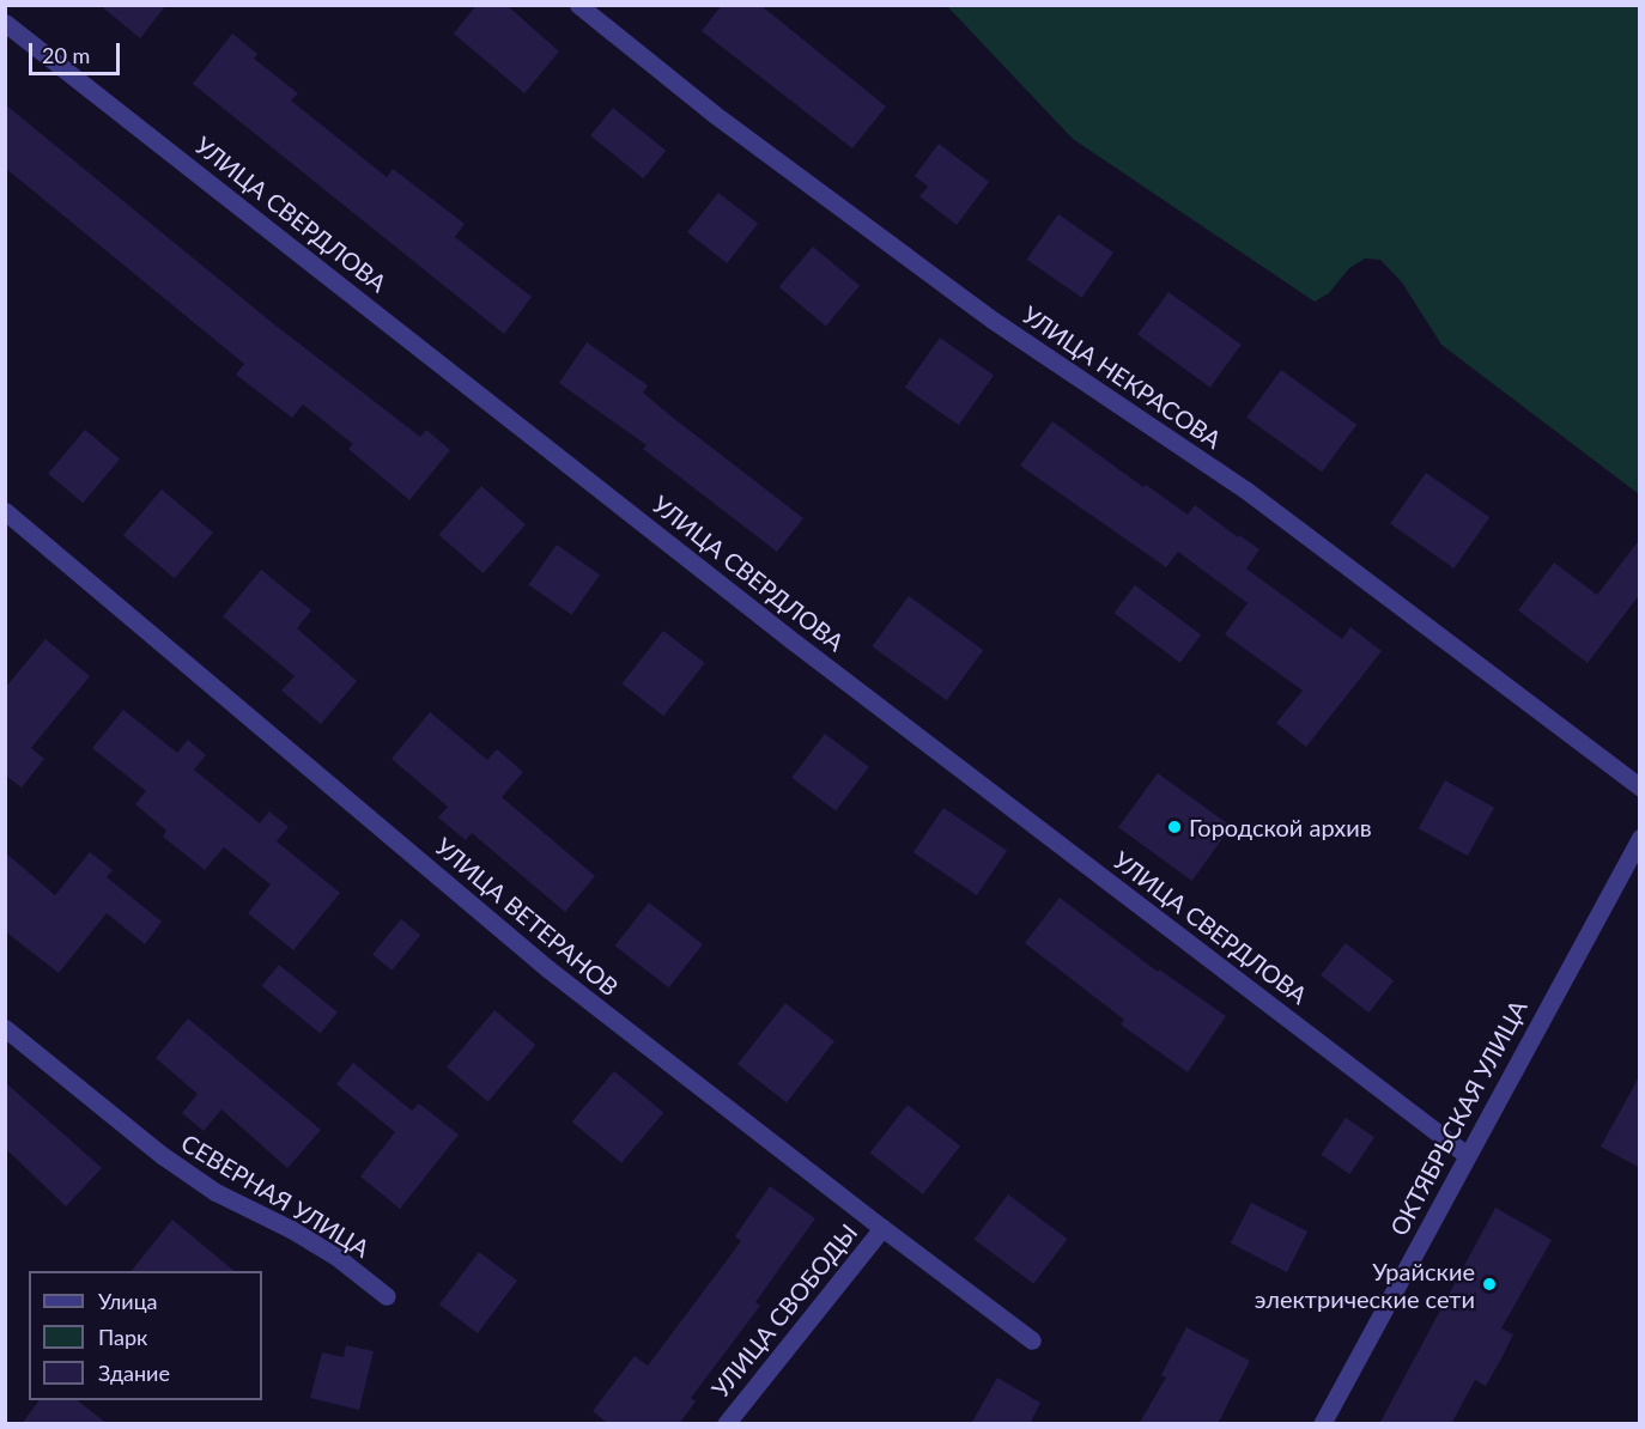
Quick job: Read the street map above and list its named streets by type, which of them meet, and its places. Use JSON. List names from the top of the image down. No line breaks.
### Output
{"streets":{"street":["УЛИЦА СВЕРДЛОВА","УЛИЦА НЕКРАСОВА","УЛИЦА ВЕТЕРАНОВ","ОКТЯБРЬСКАЯ УЛИЦА","СЕВЕРНАЯ УЛИЦА","УЛИЦА СВОБОДЫ"]},"crossings":[["УЛИЦА СВЕРДЛОВА","ОКТЯБРЬСКАЯ УЛИЦА"],["УЛИЦА ВЕТЕРАНОВ","УЛИЦА СВОБОДЫ"]],"places":["Городской архив","Урайские электрические сети"],"legend":["Улица","Парк","Здание"],"scale_bar":"20 m"}
